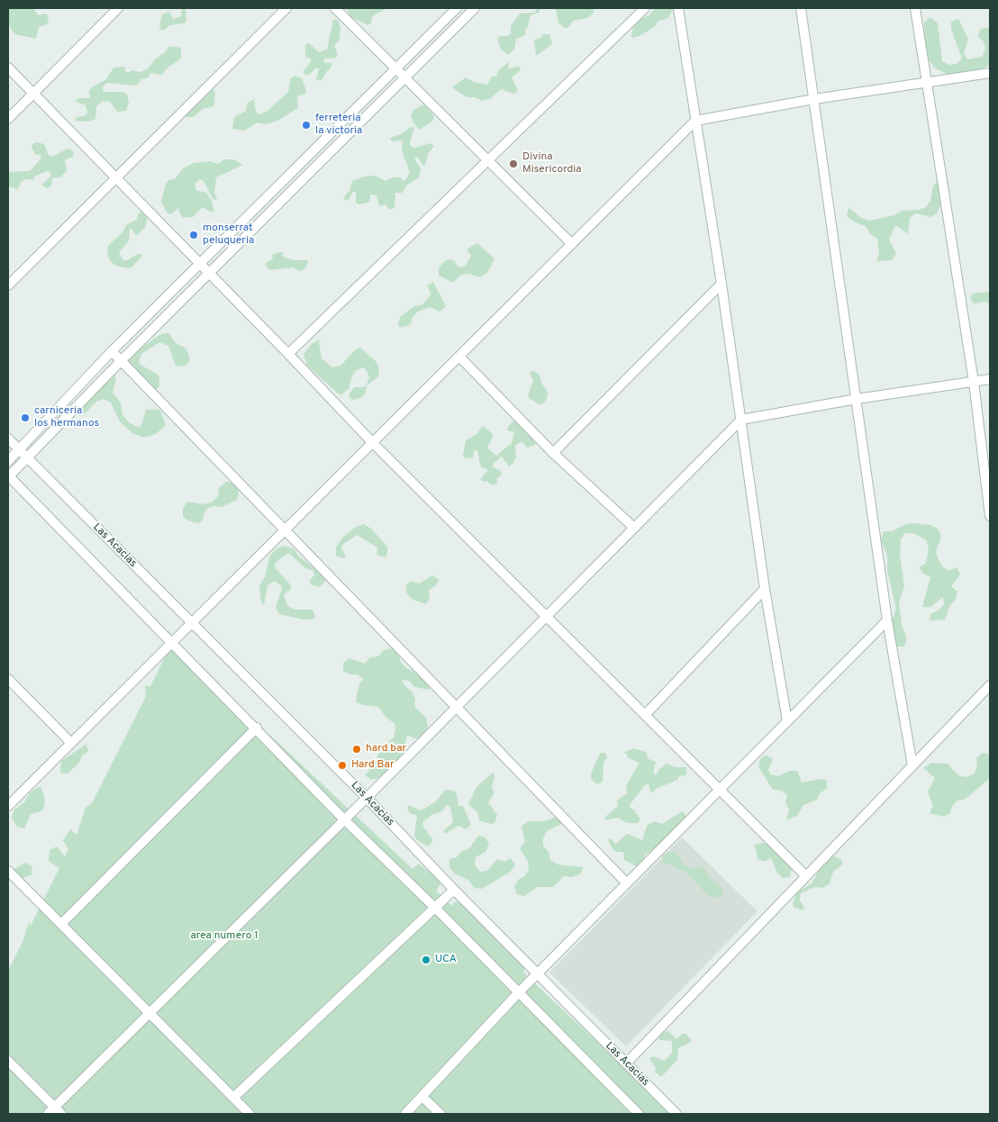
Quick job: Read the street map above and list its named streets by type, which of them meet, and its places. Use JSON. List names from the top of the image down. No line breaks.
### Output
{"streets":{"street":["Las Acacias"]},"parks":["area numero 1"],"places":["ferreteria la victoria","Divina Misericordia","monserrat peluqueria","carniceria los hermanos","hard bar","Hard Bar","UCA"]}
